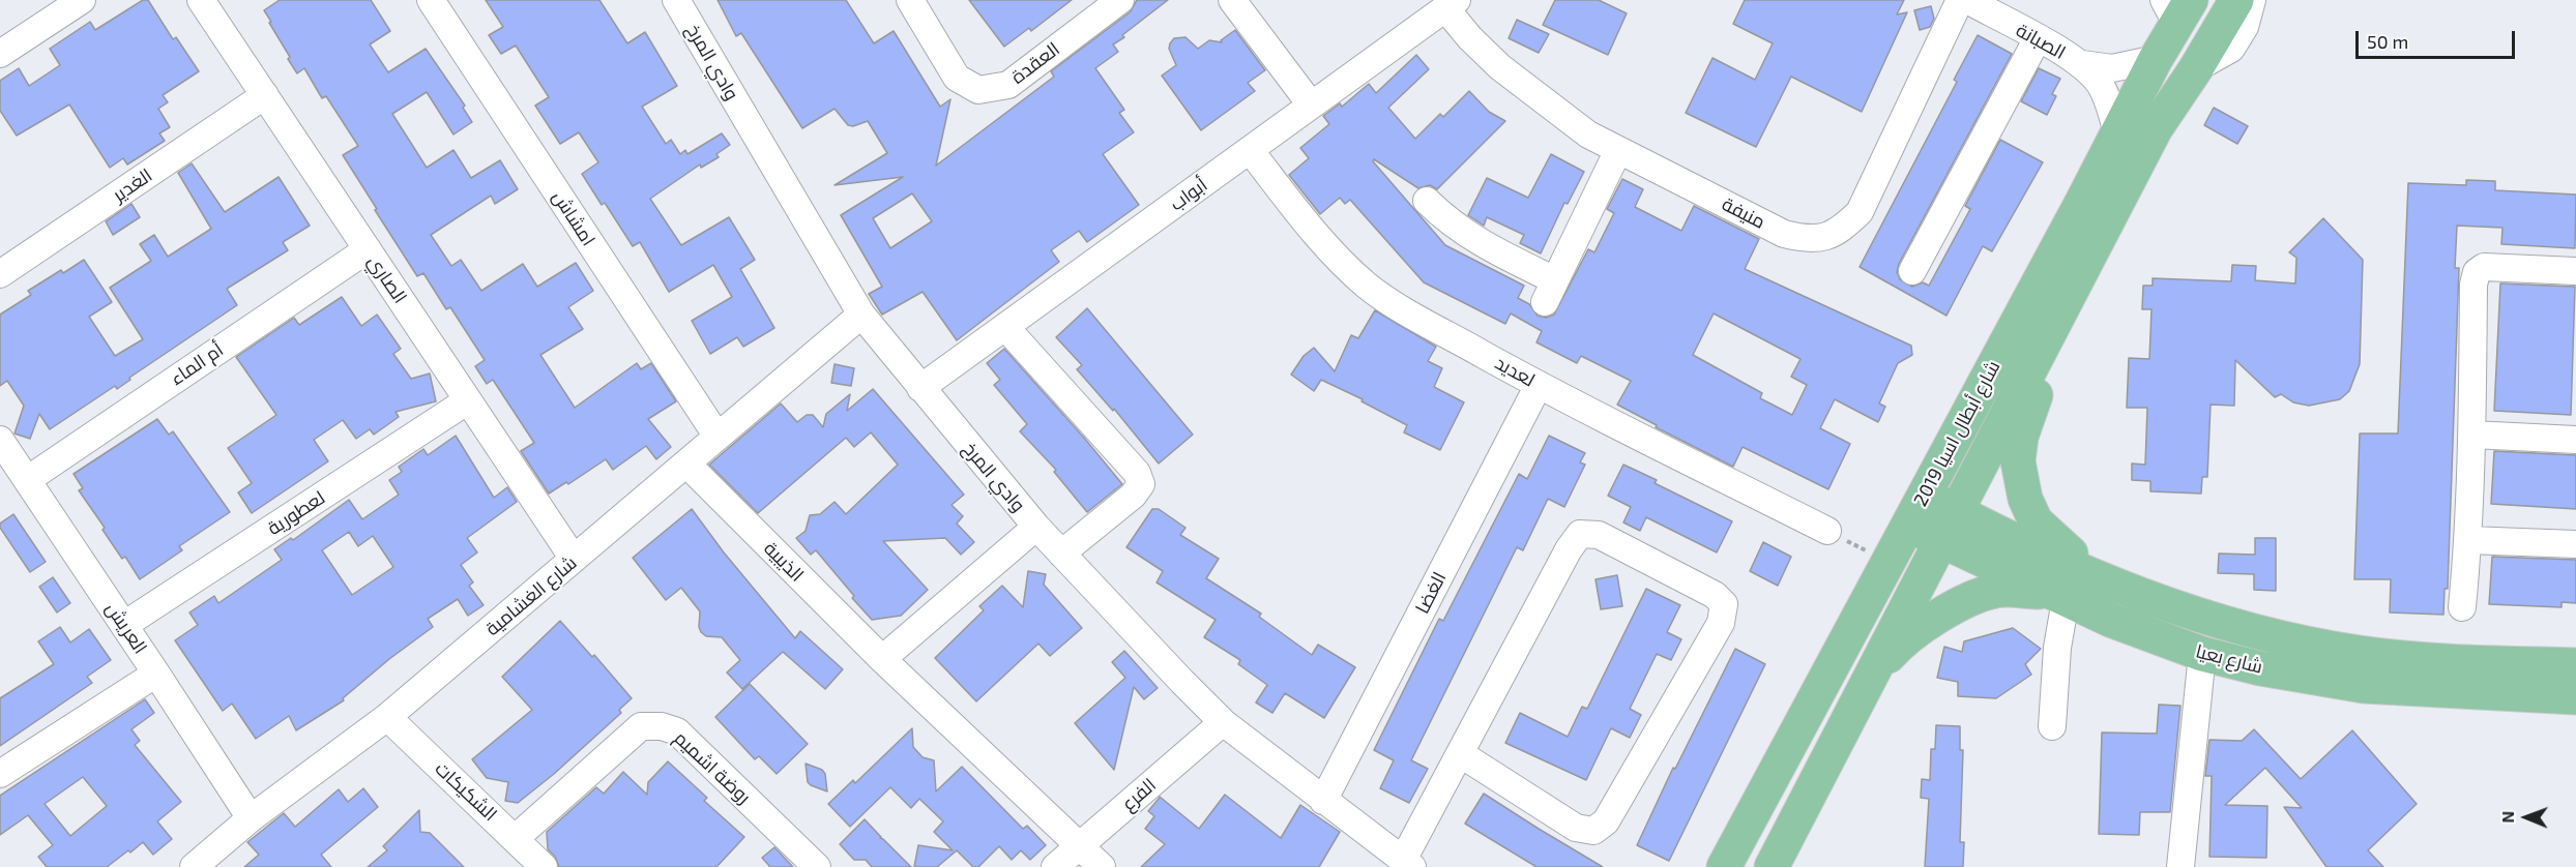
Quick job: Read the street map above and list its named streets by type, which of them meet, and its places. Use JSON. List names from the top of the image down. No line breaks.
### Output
{"streets":{"main road":["شارع أبطال اسيا 2019","شارع بعيا"],"street":["الصبانة","وادي المرخ","العقدة","الغدير","أبواب","منيفة","امشاش","الصاري","أم الماء","لعديد","لعطورية","الذيبية","الغضا","شارع الغشامية","العريش","روضة اشميم","الشكيكات","الفرع"]},"crossings":[["الصبانة","شارع أبطال اسيا 2019"],["وادي المرخ","أبواب"],["وادي المرخ","الغضا"],["وادي المرخ","شارع الغشامية"],["وادي المرخ","الفرع"],["الغدير","الصاري"],["أبواب","منيفة"],["أبواب","لعديد"],["امشاش","شارع الغشامية"],["الصاري","أم الماء"],["الصاري","لعطورية"],["الصاري","شارع الغشامية"],["أم الماء","العريش"],["لعديد","الغضا"],["شارع أبطال اسيا 2019","شارع بعيا"],["لعطورية","العريش"],["الذيبية","شارع الغشامية"],["الذيبية","الفرع"],["شارع الغشامية","العريش"],["شارع الغشامية","الشكيكات"],["روضة اشميم","الشكيكات"]],"scale_bar":"50 m","north":"left"}
